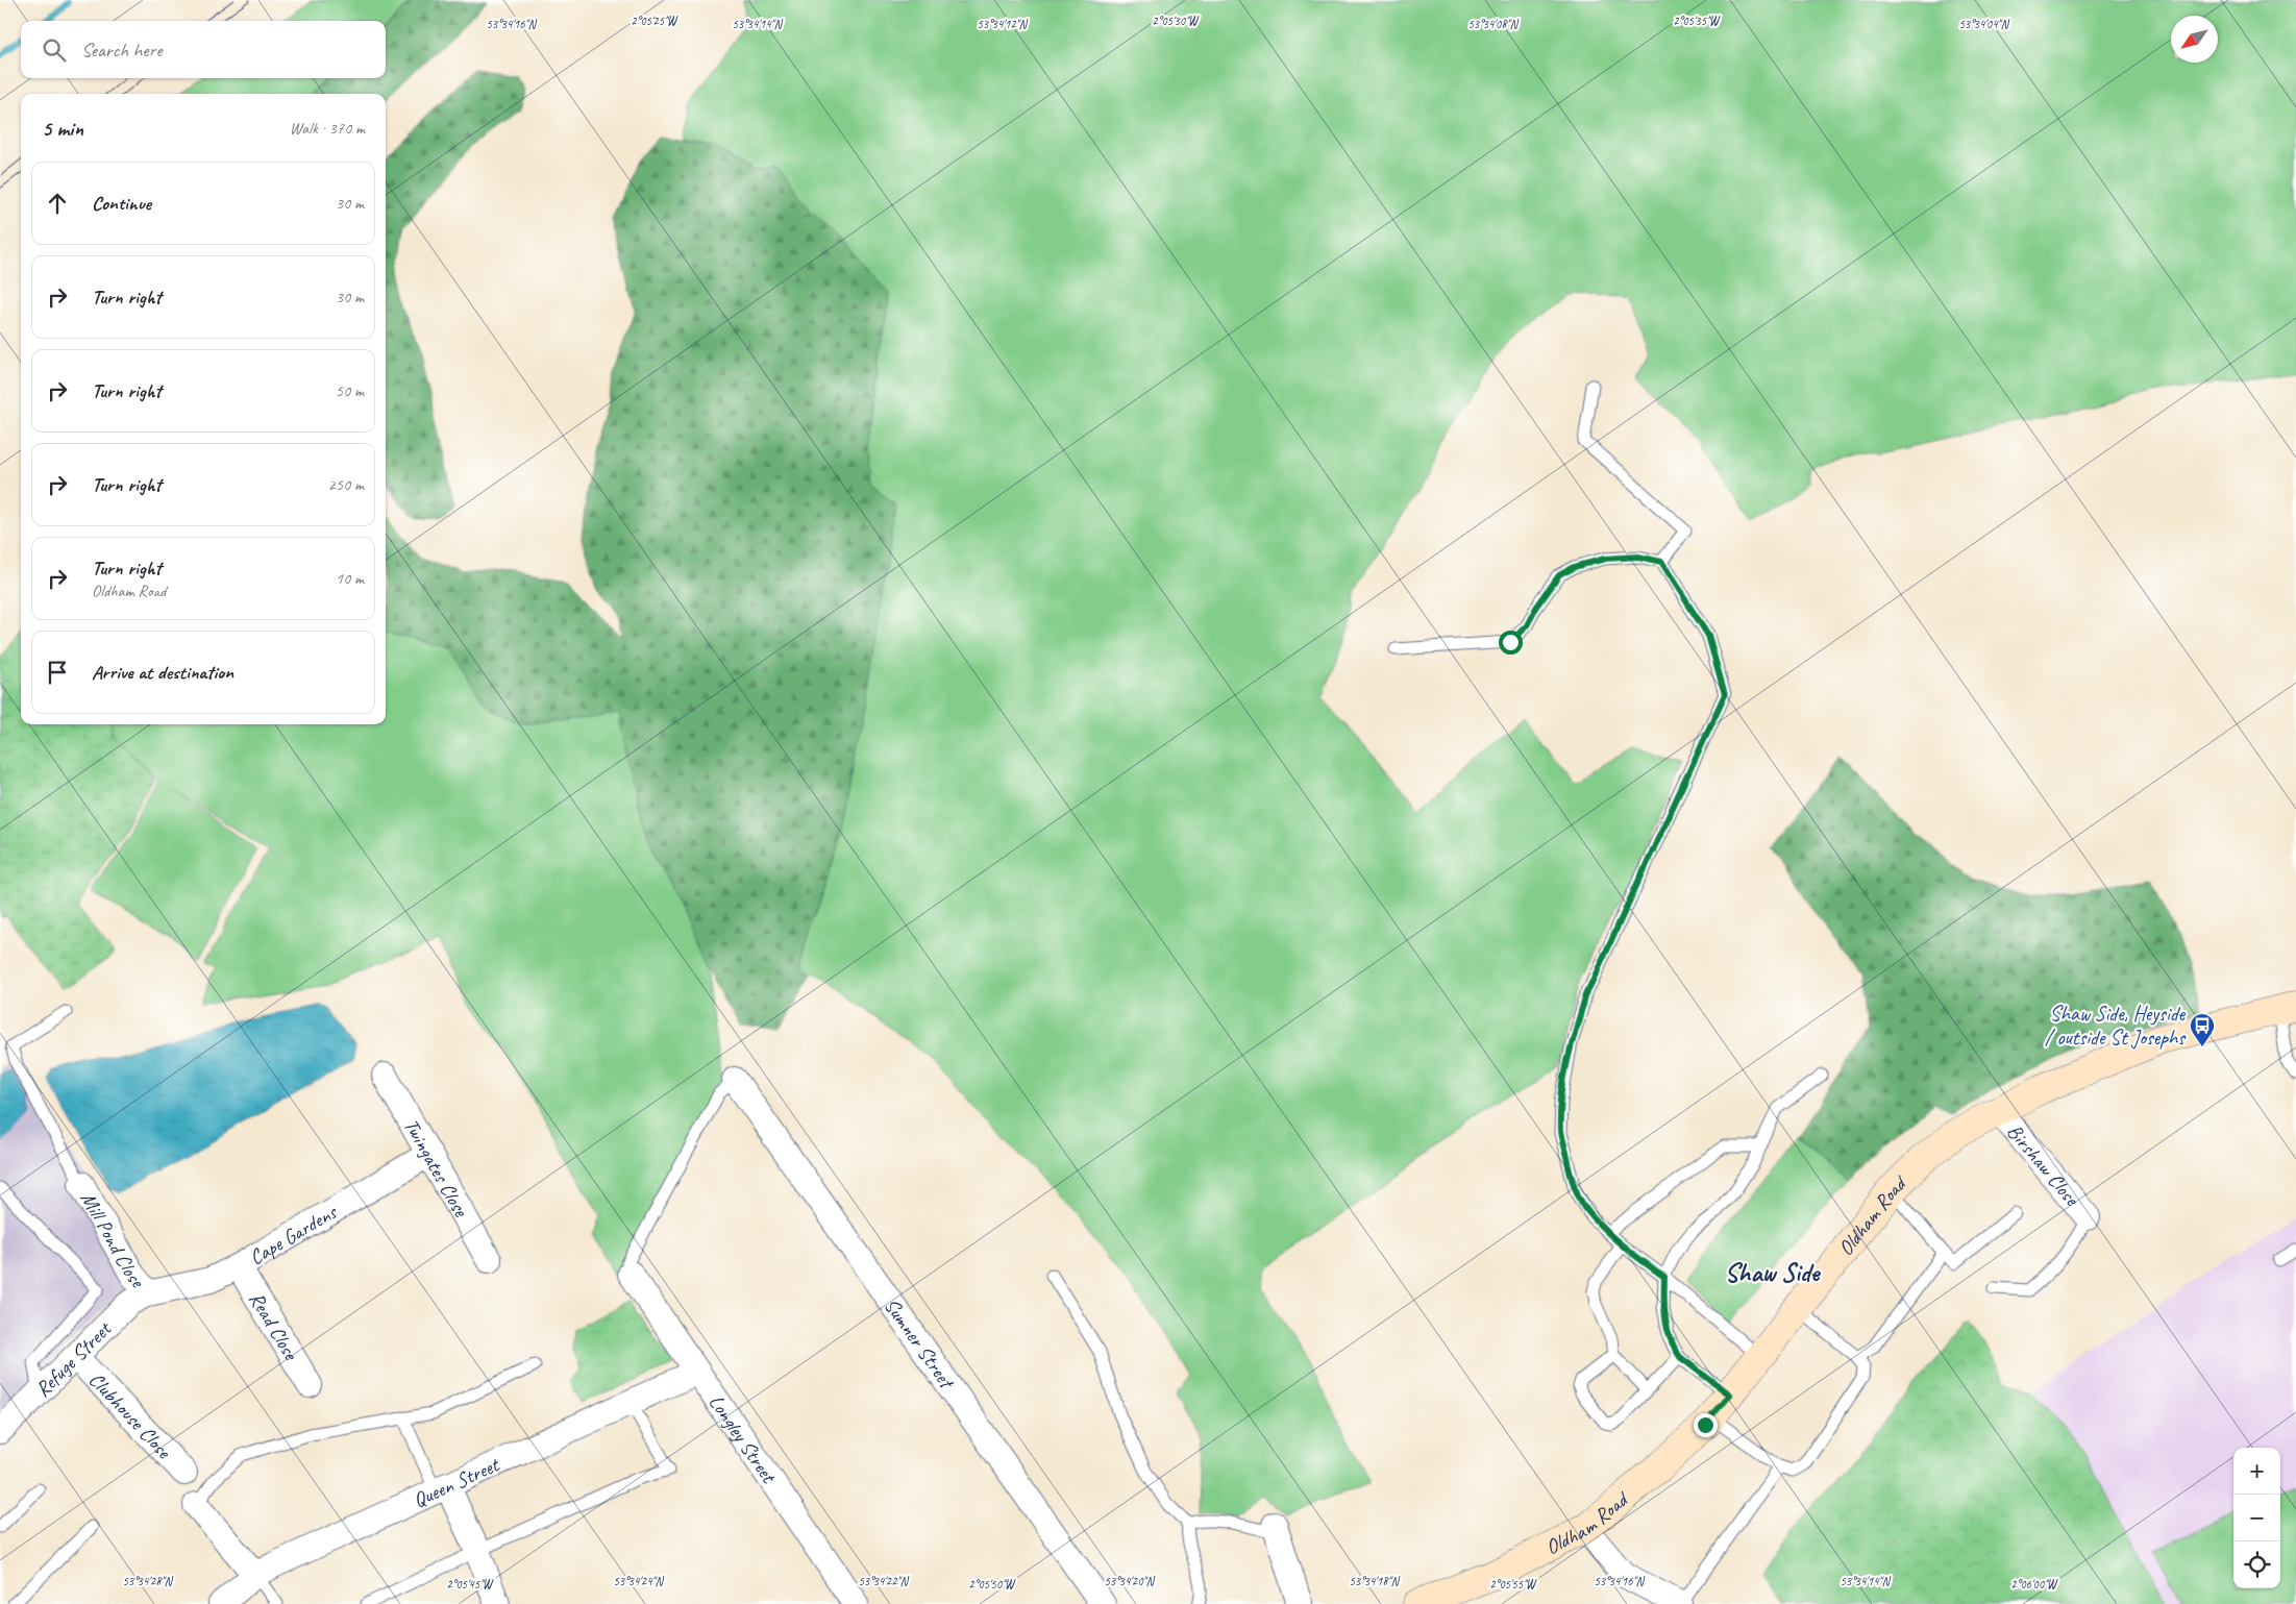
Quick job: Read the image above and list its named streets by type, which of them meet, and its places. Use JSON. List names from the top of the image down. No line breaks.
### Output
{"streets":{"main road":["Oldham Road"],"street":["Birshaw Close","Twingates Close","Cape Gardens","Mill Pond Close","Read Close","Sumner Street","Refuge Street","Clubhouse Close","Longley Street","Queen Street"]},"crossings":[["Birshaw Close","Oldham Road"],["Twingates Close","Cape Gardens"],["Cape Gardens","Mill Pond Close"],["Cape Gardens","Read Close"],["Cape Gardens","Refuge Street"],["Mill Pond Close","Refuge Street"],["Refuge Street","Clubhouse Close"],["Longley Street","Queen Street"]],"districts":["Shaw Side"],"places":{"bus stop":["Shaw Side, Heyside / outside St Josephs"]},"north":"bottom left","page":{"search":"Search here","heading":["5 min","Walk · 370 m"],"list":[["Continue","30 m"],["Turn right","30 m"],["Turn right","50 m"],["Turn right","250 m"],["Turn right","Oldham Road","10 m"],"Arrive at destination"],"map_buttons":["+","−"]},"coordinates":["2°05'25\"W","2°05'35\"W","2°05'30\"W","53°34'08\"N","53°34'04\"N","53°34'16\"N","53°34'14\"N","53°34'12\"N","53°34'28\"N","53°34'24\"N","53°34'22\"N","53°34'20\"N","53°34'18\"N","2°05'45\"W","2°05'50\"W","2°05'55\"W","2°06'00\"W"]}
